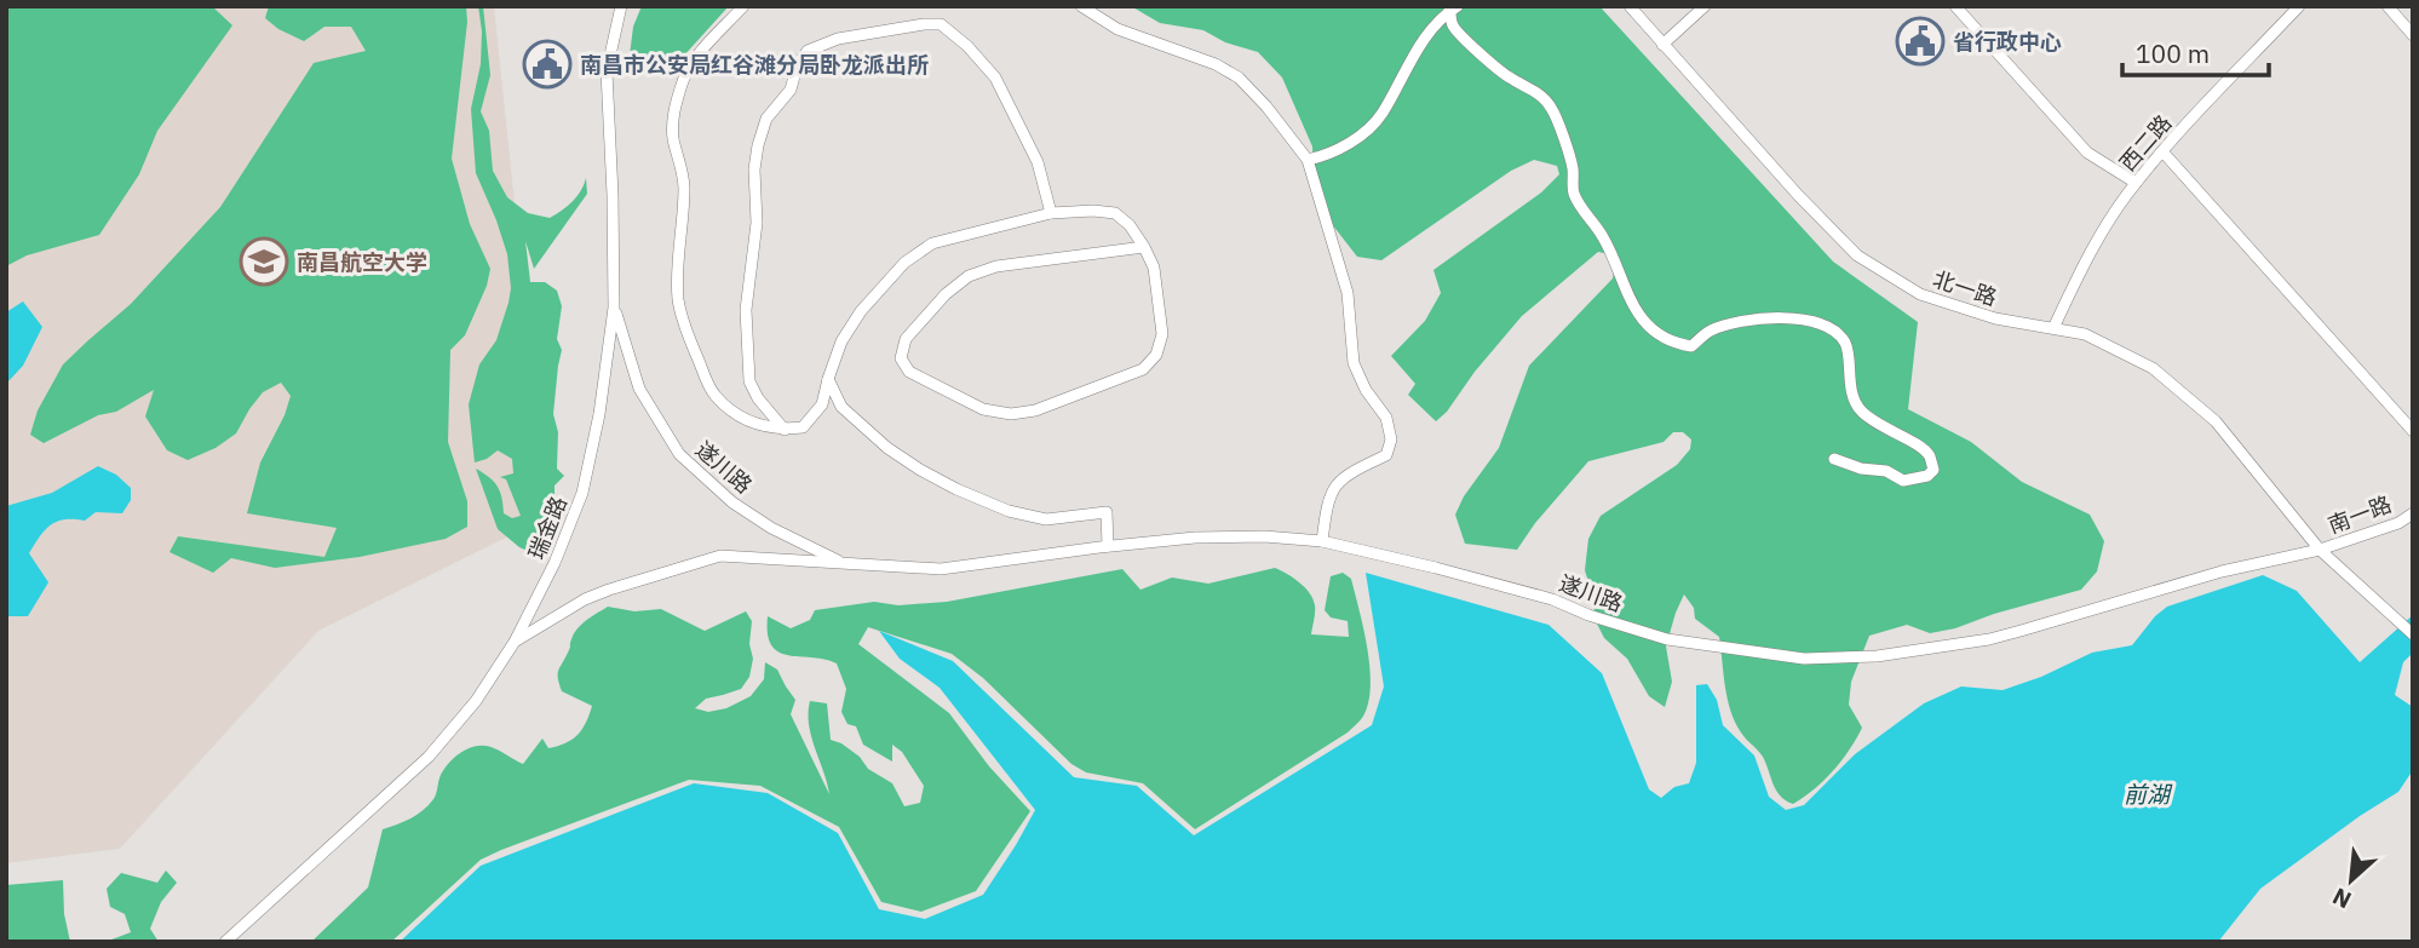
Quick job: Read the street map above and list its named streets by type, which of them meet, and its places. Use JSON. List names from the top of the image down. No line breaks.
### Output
{"streets":{"street":["西二路","北一路","遂川路","南一路","瑞金路"]},"crossings":[["西二路","北一路"],["北一路","遂川路"],["北一路","南一路"],["遂川路","南一路"],["遂川路","瑞金路"]],"water":["前湖"],"places":{"public building":["省行政中心","南昌市公安局红谷滩分局卧龙派出所"],"school or university":["南昌航空大学"]},"scale_bar":"100 m","north":"bottom left"}
